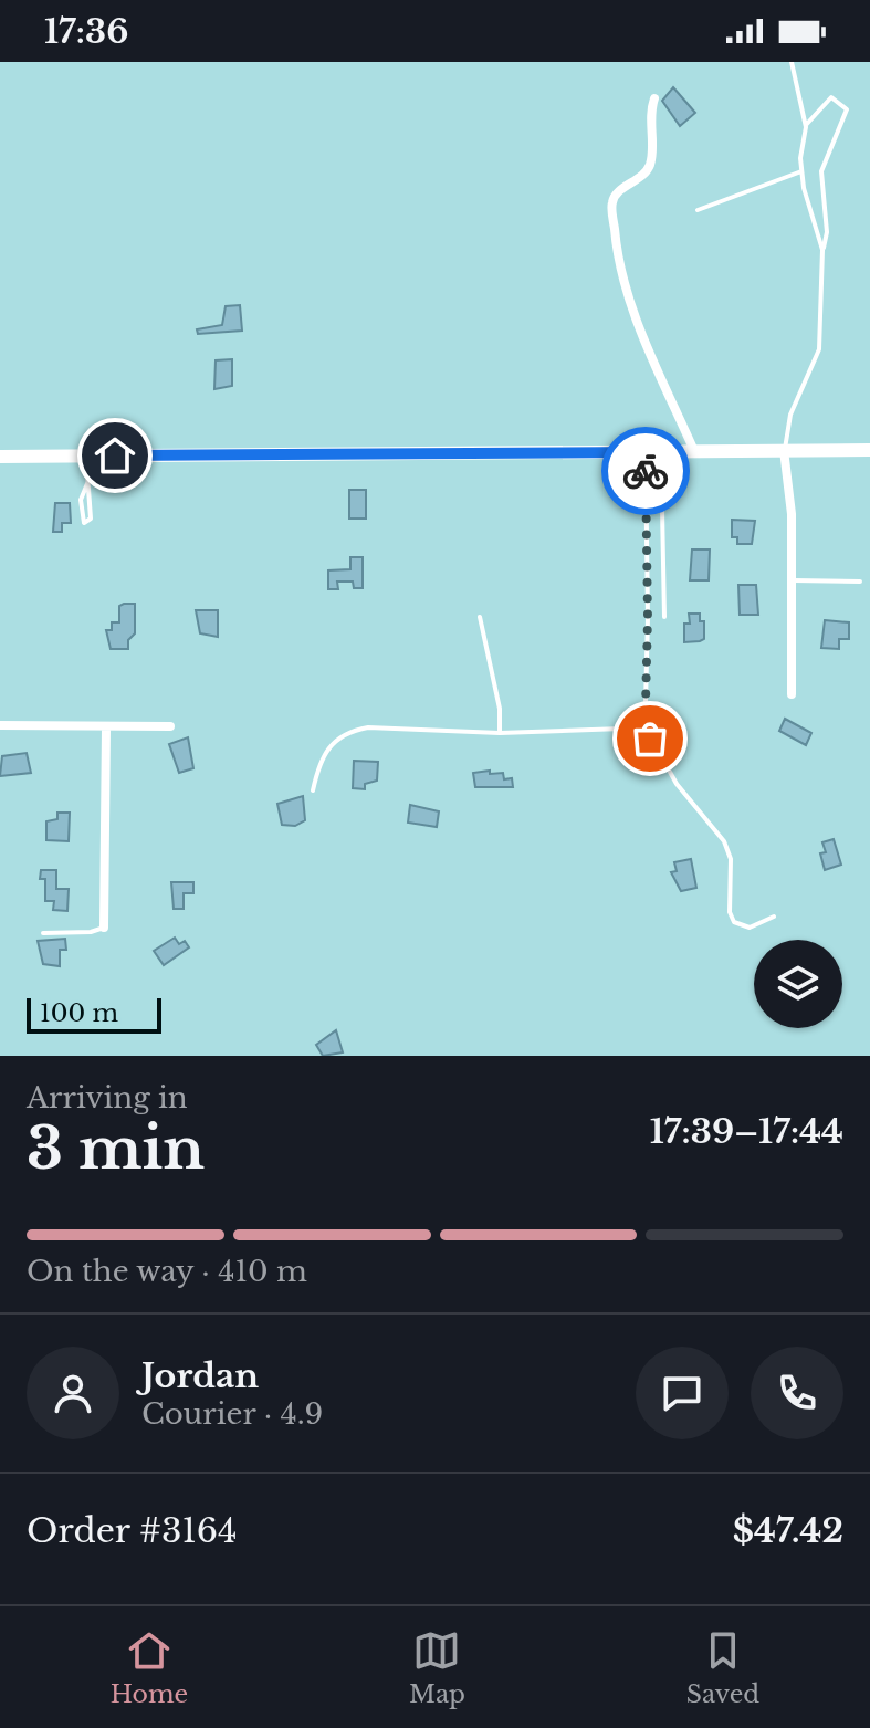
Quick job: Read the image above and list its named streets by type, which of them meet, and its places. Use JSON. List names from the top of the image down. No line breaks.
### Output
{"scale_bar":"100 m","page":{"status":"17:36","scale":"100 m","heading":["3 min","Arriving in","17:39–17:44"],"panel":["Jordan","Courier · 4.9","Order #3164","$47.42"],"bar":"On the way · 410 m","tabs":["Home","Map","Saved"]}}
